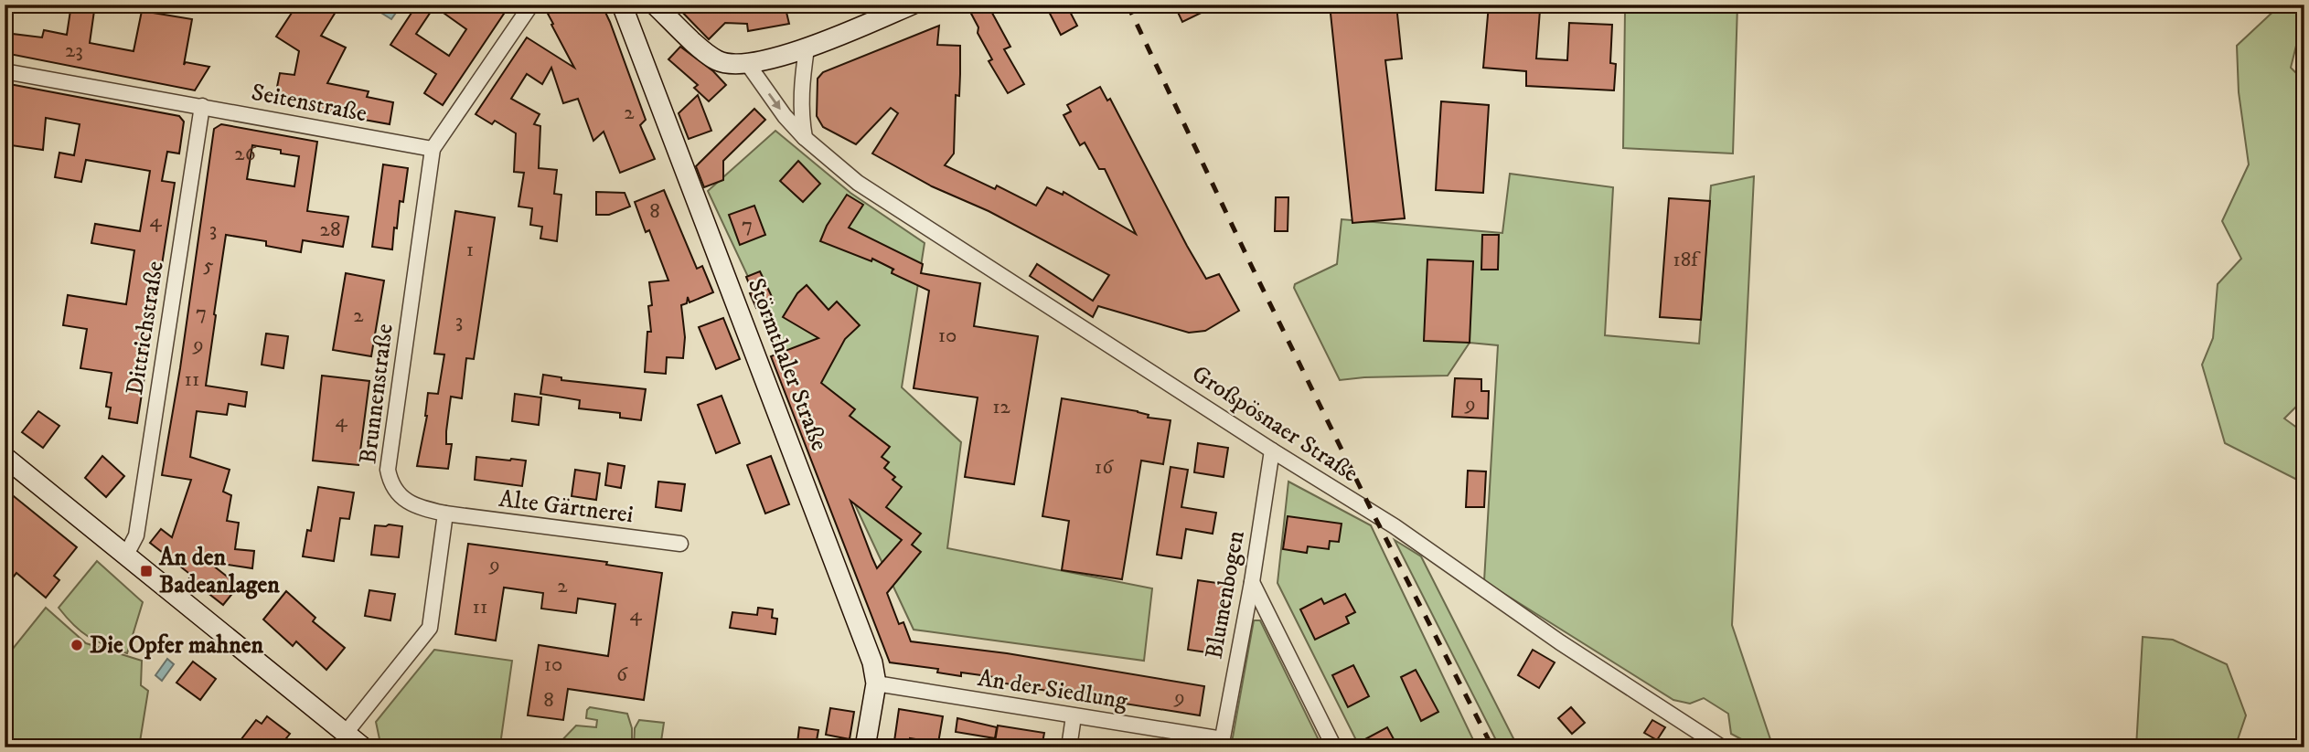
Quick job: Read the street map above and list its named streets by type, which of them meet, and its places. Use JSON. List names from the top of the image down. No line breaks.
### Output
{"streets":{"street":["Seitenstraße","Dittrichstraße","Störmthaler Straße","Brunnenstraße","Großpösnaer Straße","Alte Gärtnerei","Blumenbogen","An der Siedlung"]},"crossings":[["Seitenstraße","Dittrichstraße"],["Seitenstraße","Brunnenstraße"],["Störmthaler Straße","An der Siedlung"],["Brunnenstraße","Alte Gärtnerei"],["Großpösnaer Straße","Blumenbogen"],["Blumenbogen","An der Siedlung"]],"places":{"transit":["An den Badeanlagen"],"other":["Die Opfer mahnen"]},"house_numbers":["23","2","26","8","4","7","3","28","1","18f","5","7","2","3","10","9","11","9","12","4","16","9","2","11","4","10","6","9","8"]}
